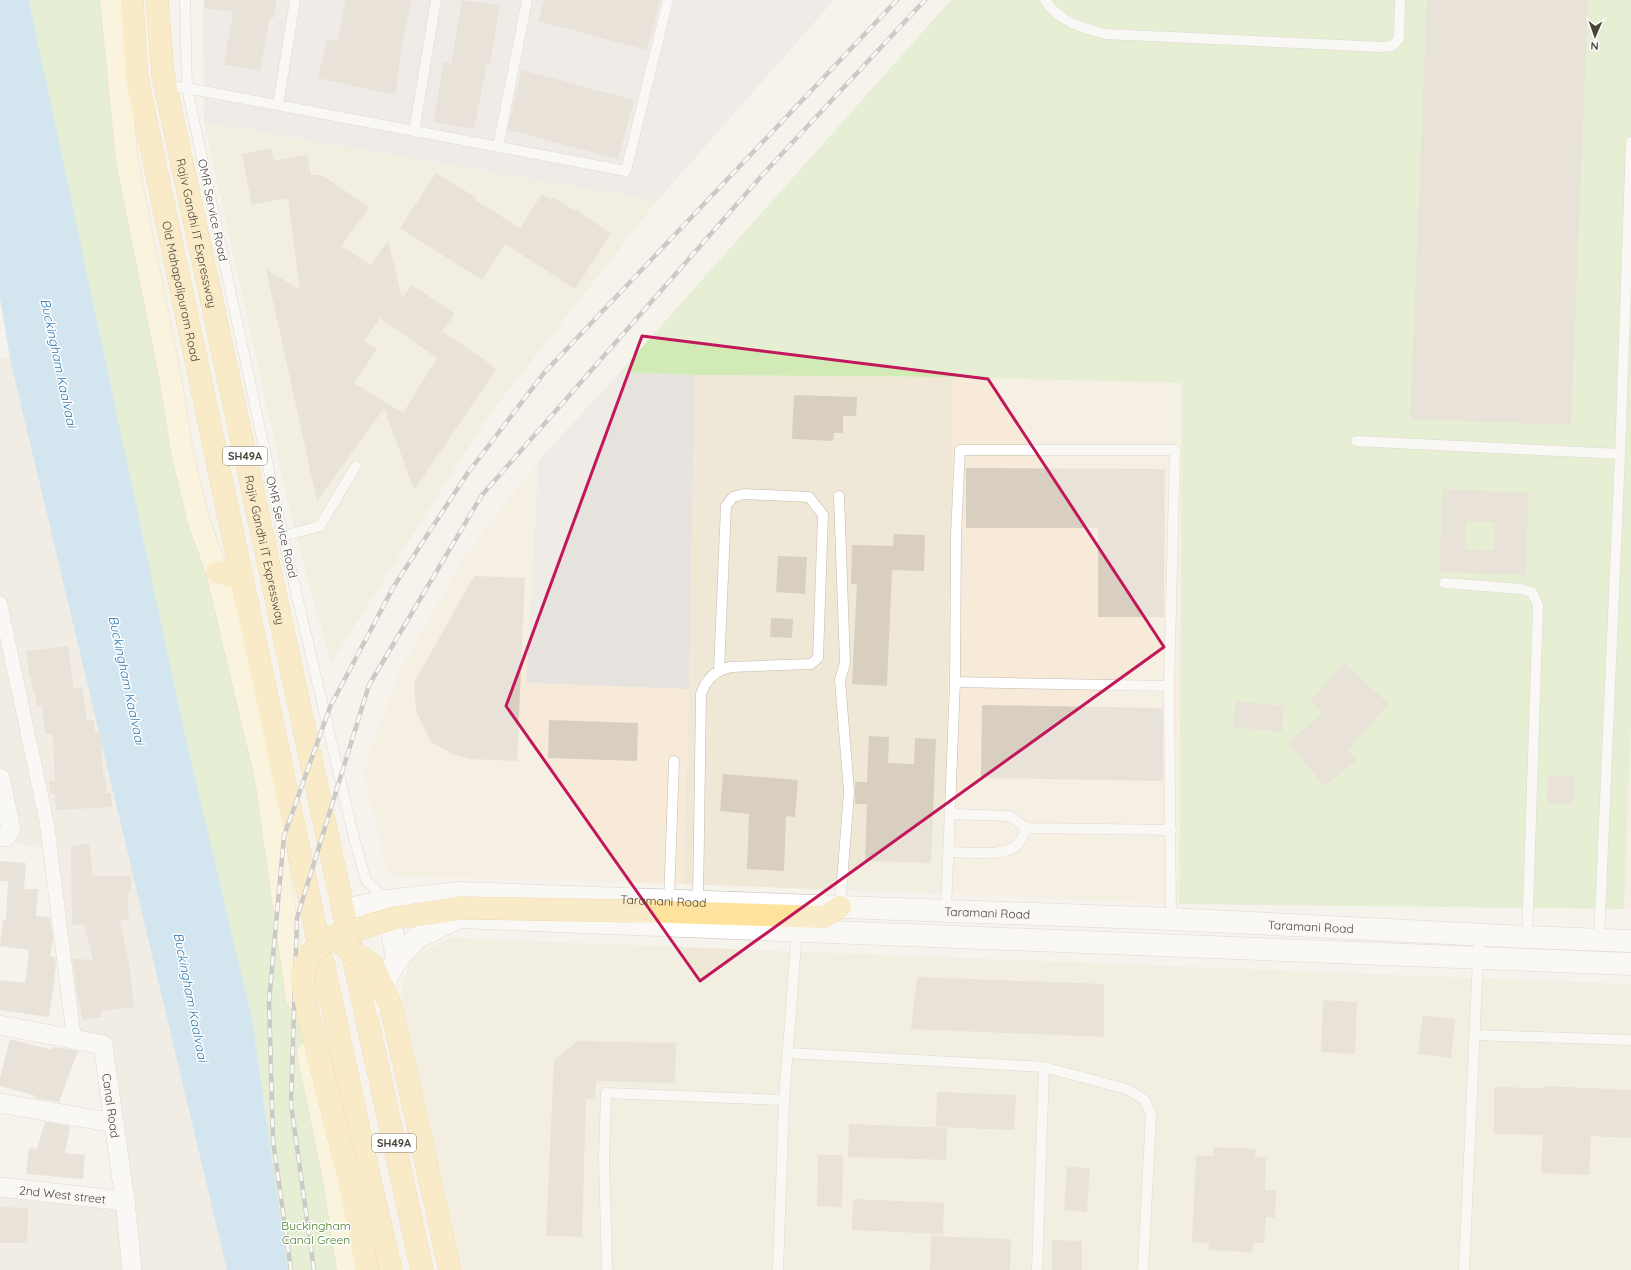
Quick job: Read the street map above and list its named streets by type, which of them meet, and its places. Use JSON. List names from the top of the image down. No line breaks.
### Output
{"streets":{"main road":["Rajiv Gandhi IT Expressway","Old Mahapalipuram Road","SH49A"],"street":["Taramani Road","Canal Road","2nd West street"],"lane":["OMR Service Road"]},"crossings":[["OMR Service Road","Taramani Road"],["Rajiv Gandhi IT Expressway","SH49A"],["Rajiv Gandhi IT Expressway","Taramani Road"],["Canal Road","2nd West street"]],"water":["Buckingham Kaalvaai"],"parks":["Buckingham Canal Green"],"north":"bottom"}
